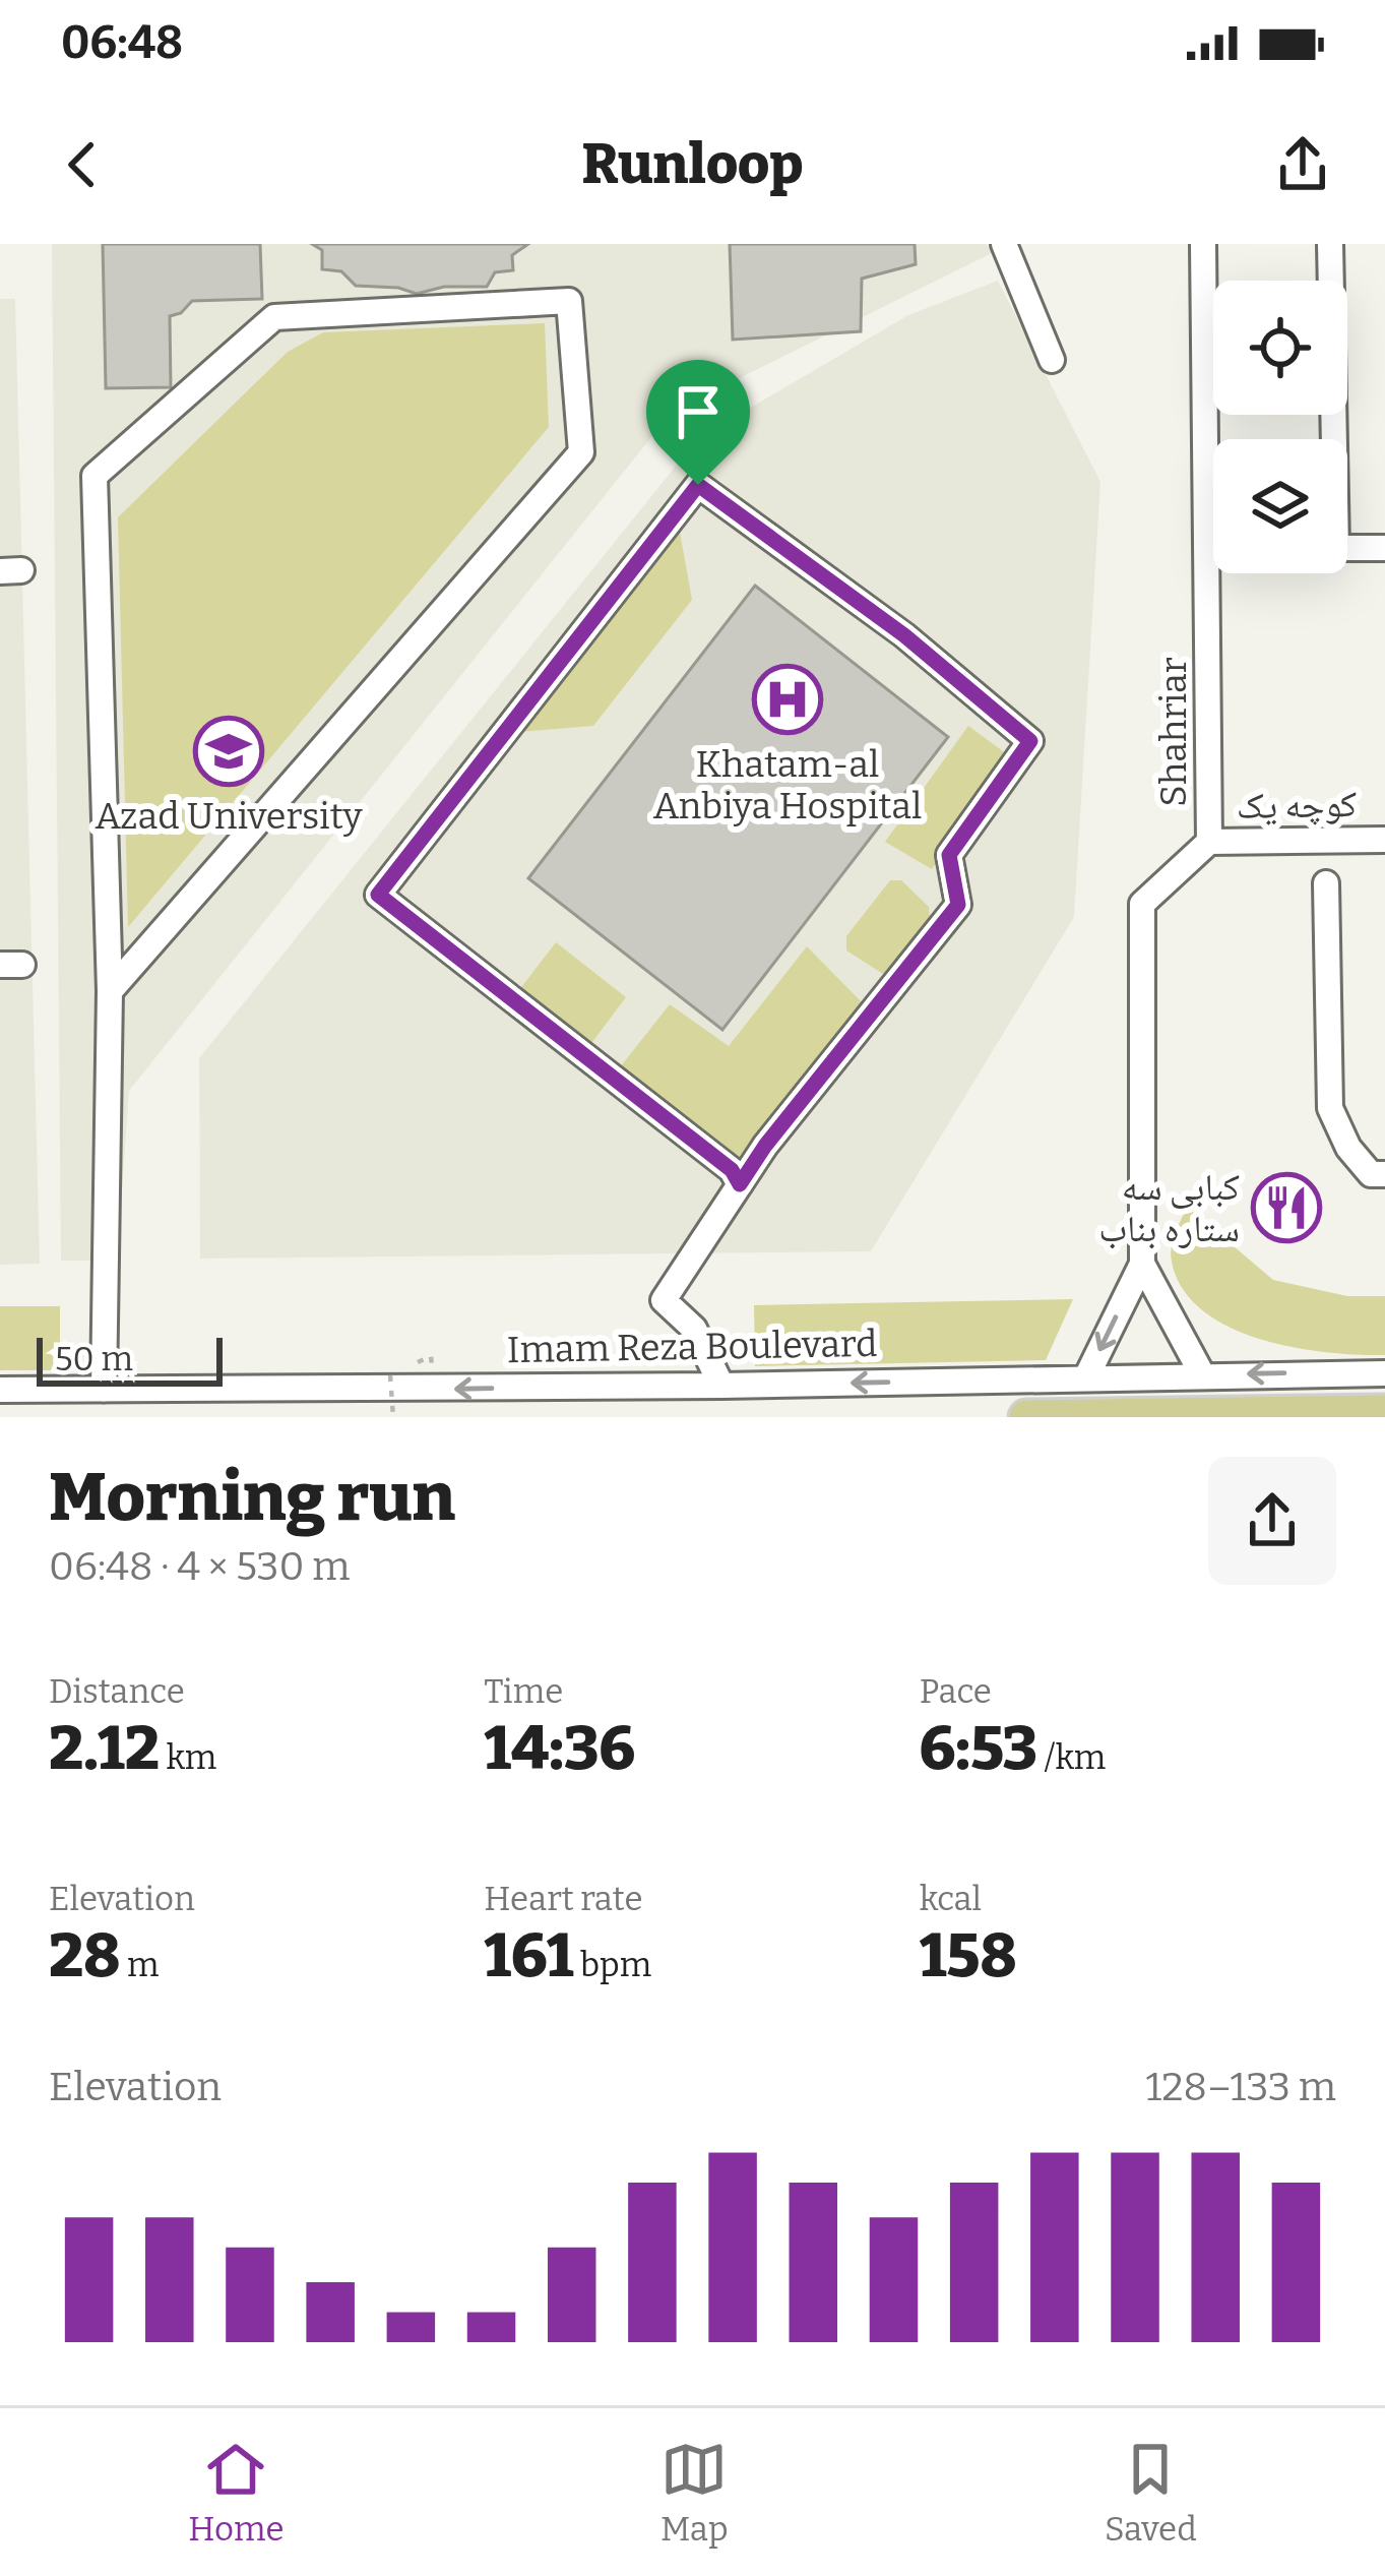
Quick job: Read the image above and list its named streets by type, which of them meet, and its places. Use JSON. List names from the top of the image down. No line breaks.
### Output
{"streets":{"street":["Shahriar","کوچه یک","Imam Reza Boulevard"]},"crossings":[["Shahriar","کوچه یک"],["Shahriar","Imam Reza Boulevard"]],"one_way":["Imam Reza Boulevard"],"places":{"hospital":["Khatam-al Anbiya Hospital"],"school or university":["Azad University"],"restaurant":["کبابی سه ستاره بناب"]},"scale_bar":"50 m","page":{"status":"06:48","header":"Runloop","scale":"50 m","heading":["Morning run","06:48 · 4 × 530 m"],"stats":[["Distance","2.12 km"],["Time","14:36"],["Pace","6:53 /km"],["Elevation","28 m"],["Heart rate","161 bpm"],["kcal","158"]],"chart":["Elevation","128–133 m"],"tabs":["Home","Map","Saved"]}}
